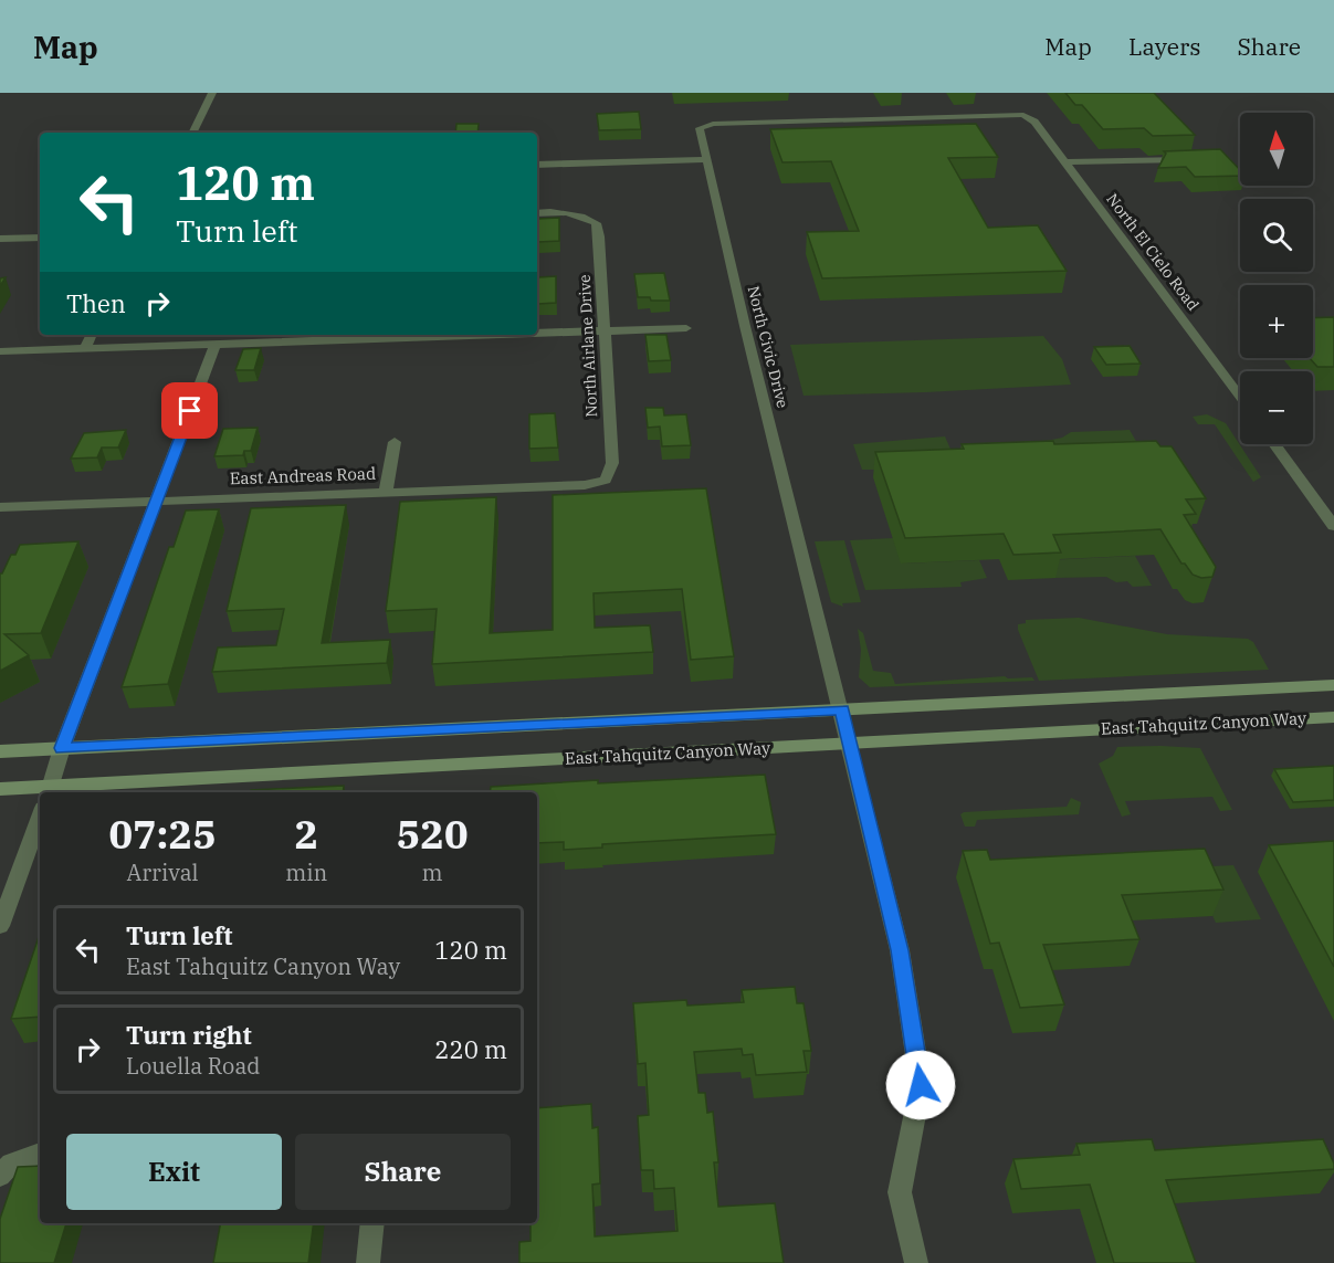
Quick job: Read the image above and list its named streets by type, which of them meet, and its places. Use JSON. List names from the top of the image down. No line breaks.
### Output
{"streets":{"main road":["East Tahquitz Canyon Way"],"street":["North El Cielo Road","North Airlane Drive","North Civic Drive","East Andreas Road"]},"crossings":[["North El Cielo Road","North Civic Drive"],["North Airlane Drive","East Andreas Road"],["North Civic Drive","East Tahquitz Canyon Way"]],"north":"top","page":{"header":"Map","nav":["Map","Layers","Share"],"map_buttons":["+","−"],"turn":["120 m","Turn left"],"then":"Then","eta":["07:25","Arrival","2","min","520","m"],"list":[{"name":"Turn left","note":"East Tahquitz Canyon Way","value":"120 m"},{"name":"Turn right","note":"Louella Road","value":"220 m"}],"buttons":["Exit","Share"]}}
